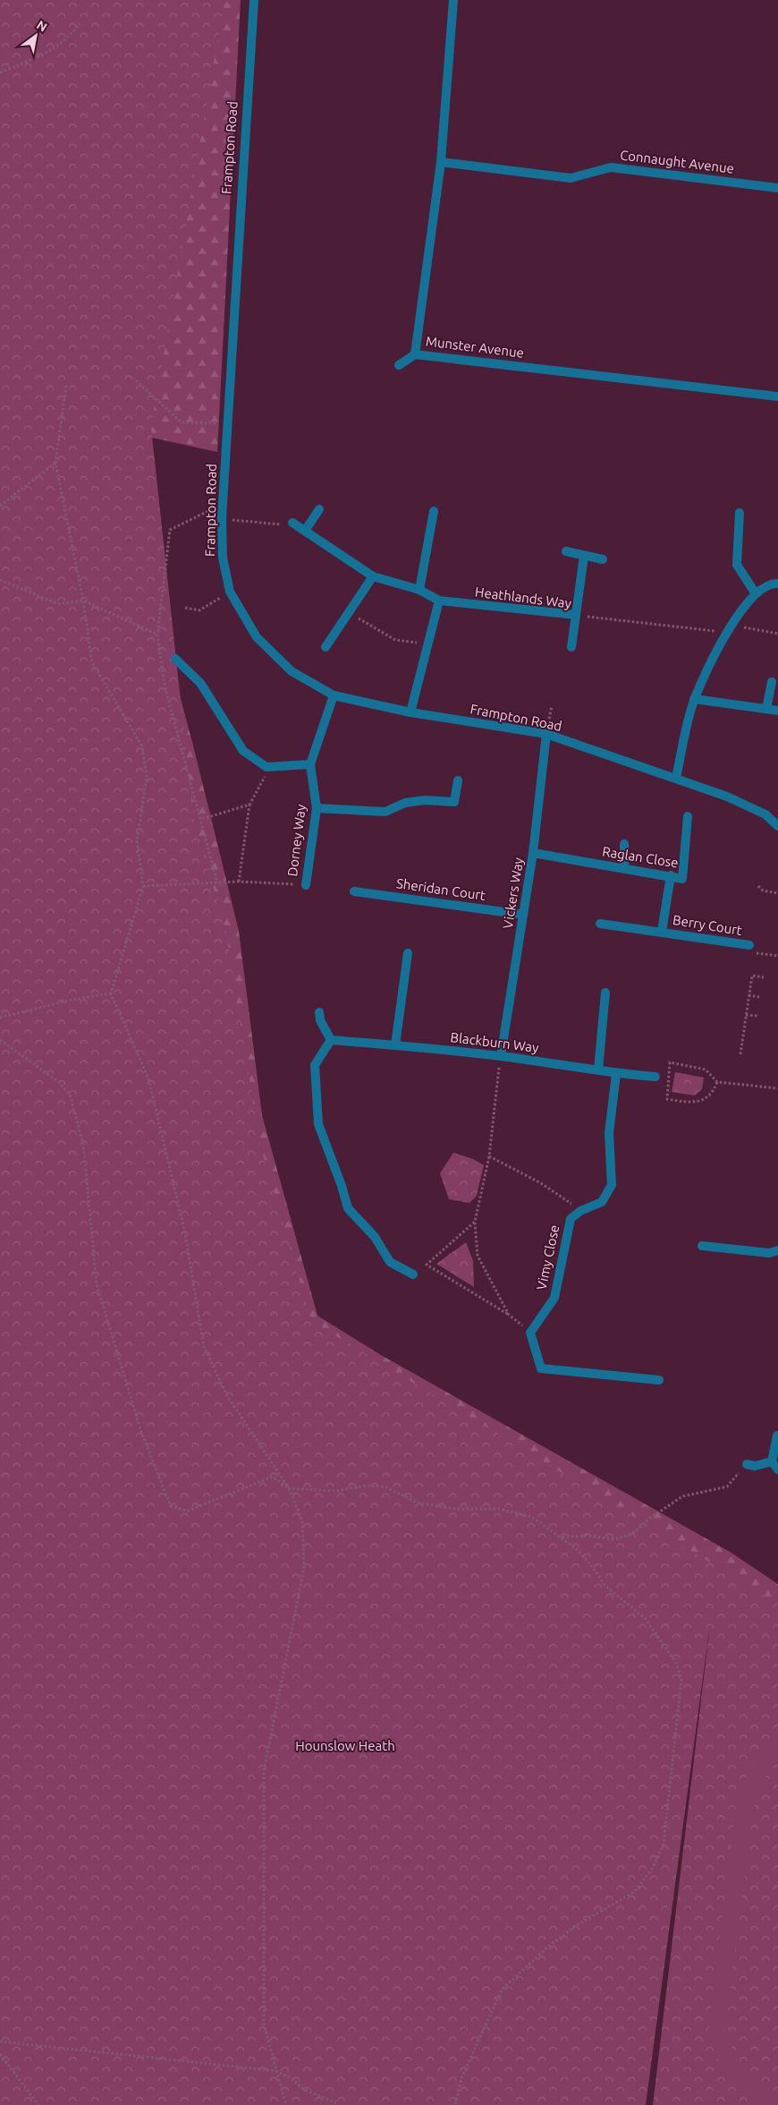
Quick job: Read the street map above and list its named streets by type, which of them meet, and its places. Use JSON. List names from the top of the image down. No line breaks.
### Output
{"streets":{"street":["Frampton Road","Connaught Avenue","Munster Avenue","Heathlands Way","Dorney Way","Raglan Close","Sheridan Court","Vickers Way","Berry Court","Blackburn Way","Vimy Close"]},"crossings":[["Frampton Road","Dorney Way"],["Frampton Road","Vickers Way"],["Connaught Avenue","Munster Avenue"],["Raglan Close","Vickers Way"],["Raglan Close","Berry Court"],["Sheridan Court","Vickers Way"],["Vickers Way","Blackburn Way"]],"parks":["Hounslow Heath"],"north":"top right"}
